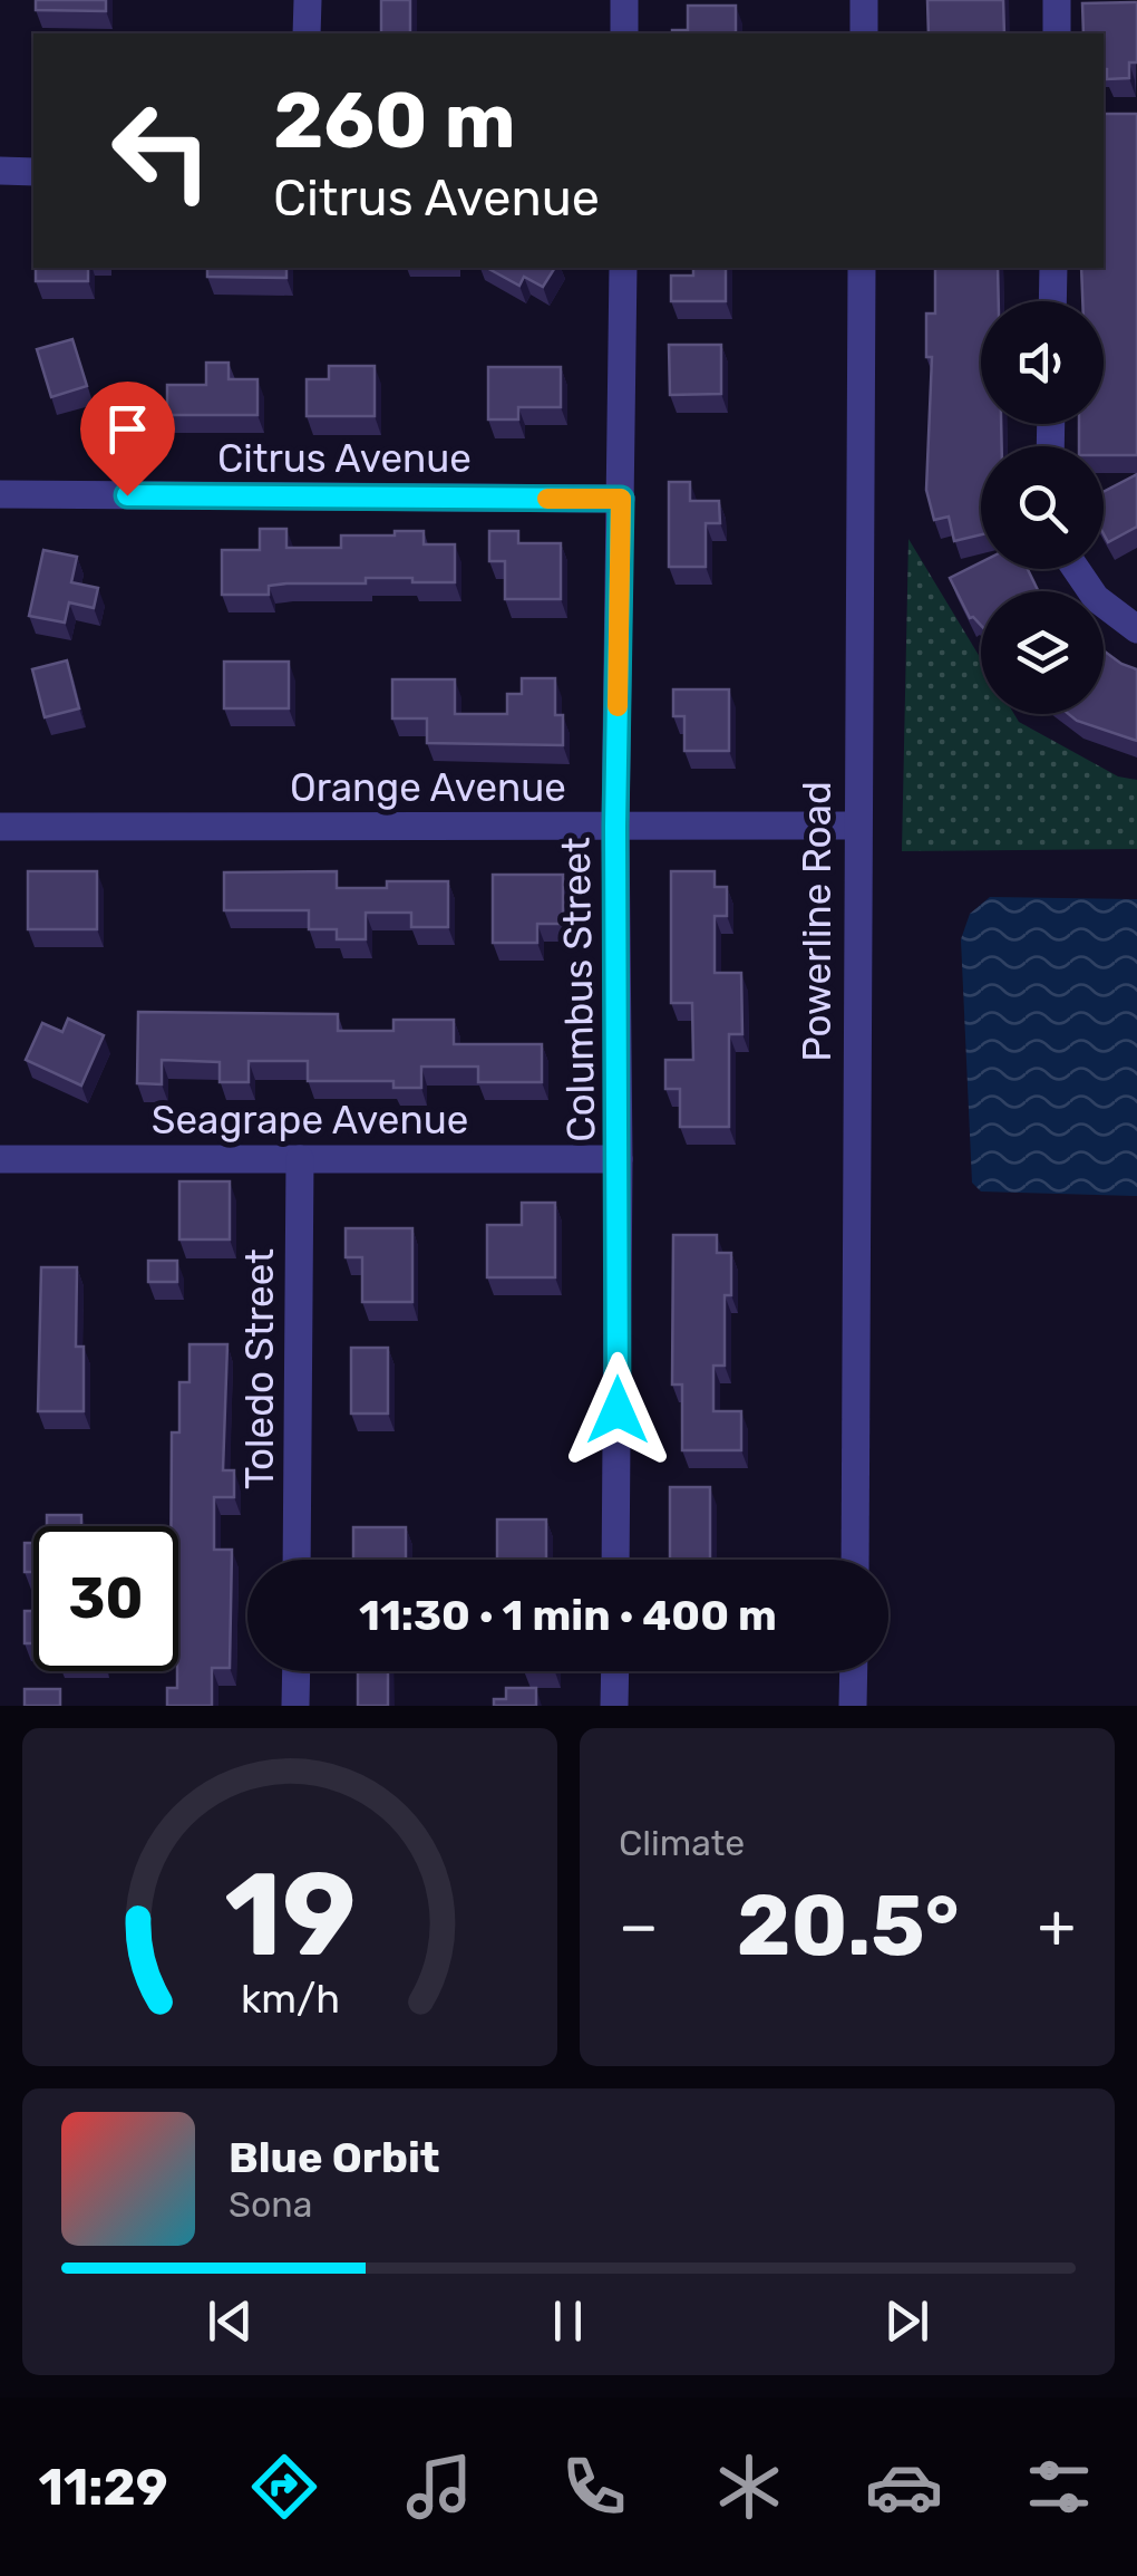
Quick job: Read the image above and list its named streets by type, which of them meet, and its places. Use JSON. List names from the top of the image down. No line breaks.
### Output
{"streets":{"street":["Citrus Avenue","Orange Avenue","Powerline Road","Columbus Street","Seagrape Avenue","Toledo Street"]},"crossings":[["Citrus Avenue","Columbus Street"],["Orange Avenue","Powerline Road"],["Orange Avenue","Columbus Street"],["Columbus Street","Seagrape Avenue"],["Seagrape Avenue","Toledo Street"]],"page":{"turn":["260 m","Citrus Avenue"],"limit":"30","trip":"11:30 · 1 min · 400 m","tile":"Climate","heat":["−","20.5°","+"],"song":["Blue Orbit","Sona"],"tabs":"11:29","gauge":["19","km/h"]}}
